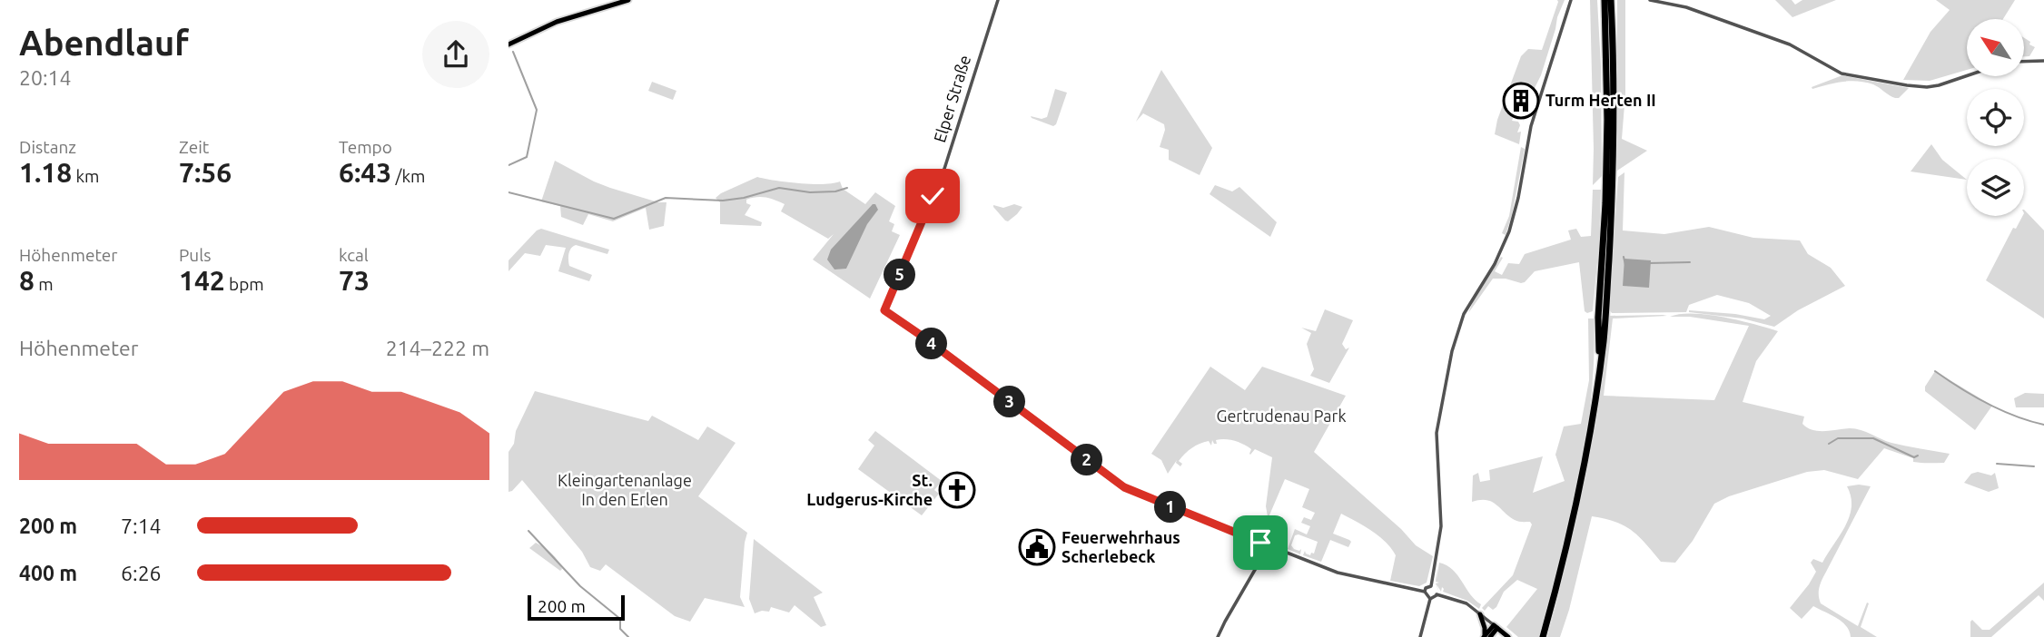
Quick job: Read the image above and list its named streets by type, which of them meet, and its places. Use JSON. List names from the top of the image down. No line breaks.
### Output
{"streets":{"street":["Elper Straße"]},"parks":["Gertrudenau Park","Kleingartenanlage In den Erlen"],"places":{"building":["Turm Herten II"],"church":["St. Ludgerus-Kirche"],"public building":["Feuerwehrhaus Scherlebeck"]},"scale_bar":"200 m","north":"top left","page":{"heading":["Abendlauf","20:14"],"stats":[["Distanz","1.18 km"],["Zeit","7:56"],["Tempo","6:43 /km"],["Höhenmeter","8 m"],["Puls","142 bpm"],["kcal","73"]],"pins":["5","4","3","2","1"],"chart":["Höhenmeter","214–222 m"],"list":[{"name":"200 m","note":"7:14"},{"name":"400 m","note":"6:26"}],"scale":"200 m"}}
